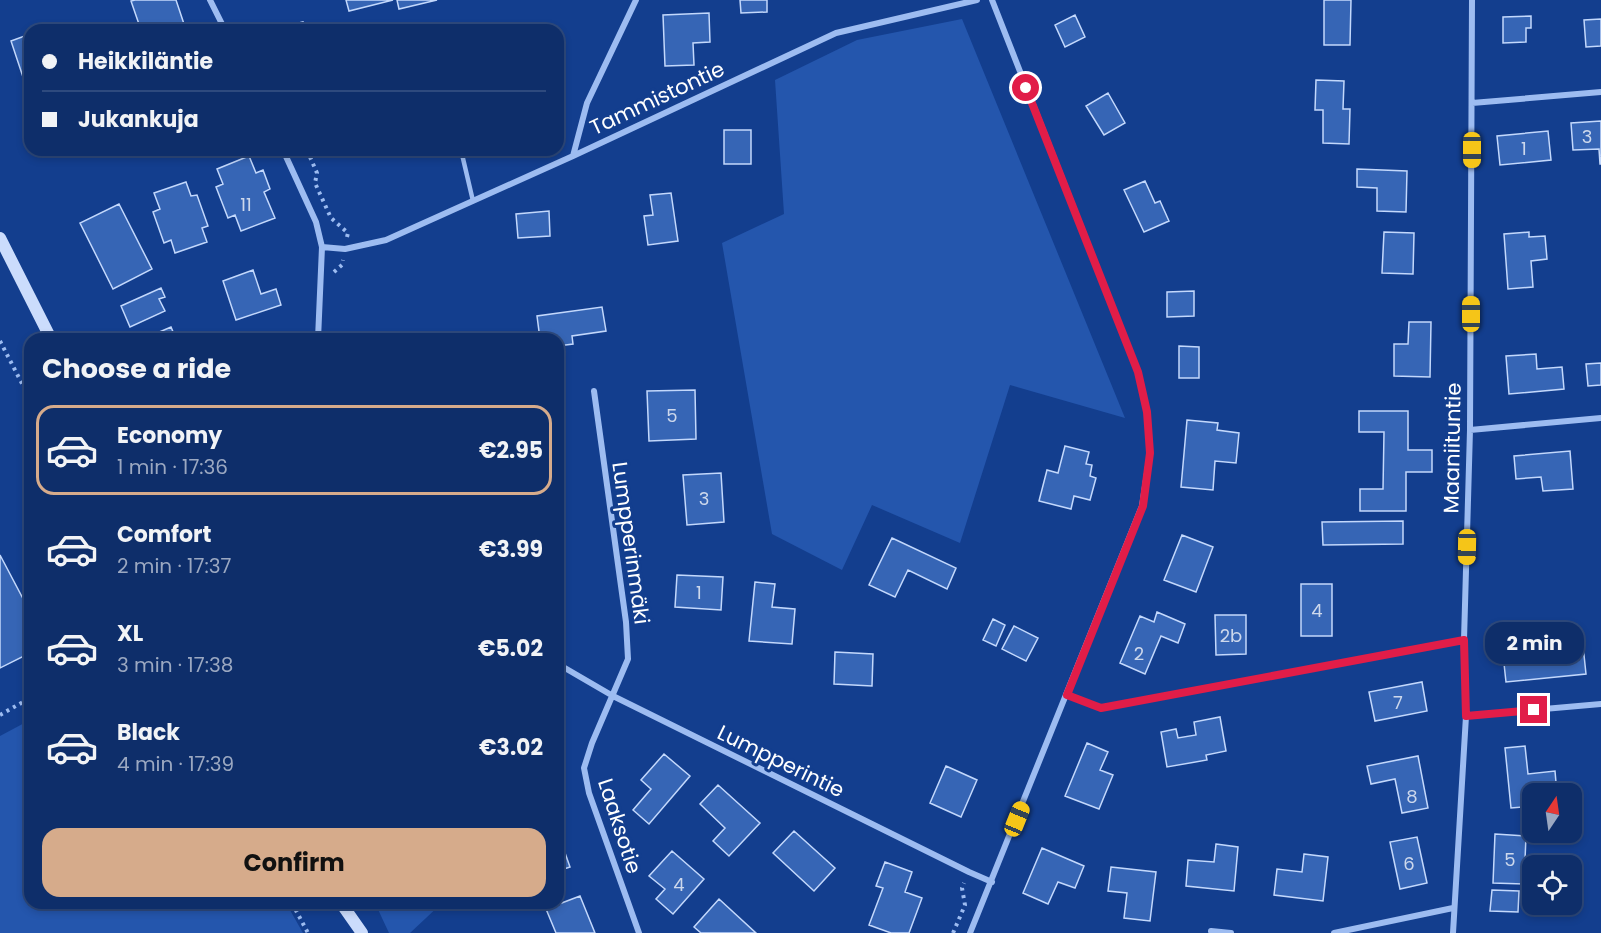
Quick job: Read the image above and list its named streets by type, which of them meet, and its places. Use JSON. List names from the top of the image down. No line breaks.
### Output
{"streets":{"street":["Tammistontie","Maaniituntie","Lumpperinmäki","Lumpperintie","Laaksotie"]},"crossings":[["Lumpperinmäki","Lumpperintie"],["Lumpperinmäki","Laaksotie"],["Lumpperintie","Laaksotie"]],"house_numbers":["3","1","11","5","3","1","4","2b","2","7","8","5","6","4"],"north":"top","page":{"banner":["Heikkiläntie","Jukankuja"],"heading":"Choose a ride","list":[{"name":"Economy","note":"1 min · 17:36","value":"€2.95"},{"name":"Comfort","note":"2 min · 17:37","value":"€3.99"},{"name":"XL","note":"3 min · 17:38","value":"€5.02"},{"name":"Black","note":"4 min · 17:39","value":"€3.02"}],"bubble":"2 min","buttons":"Confirm"}}
